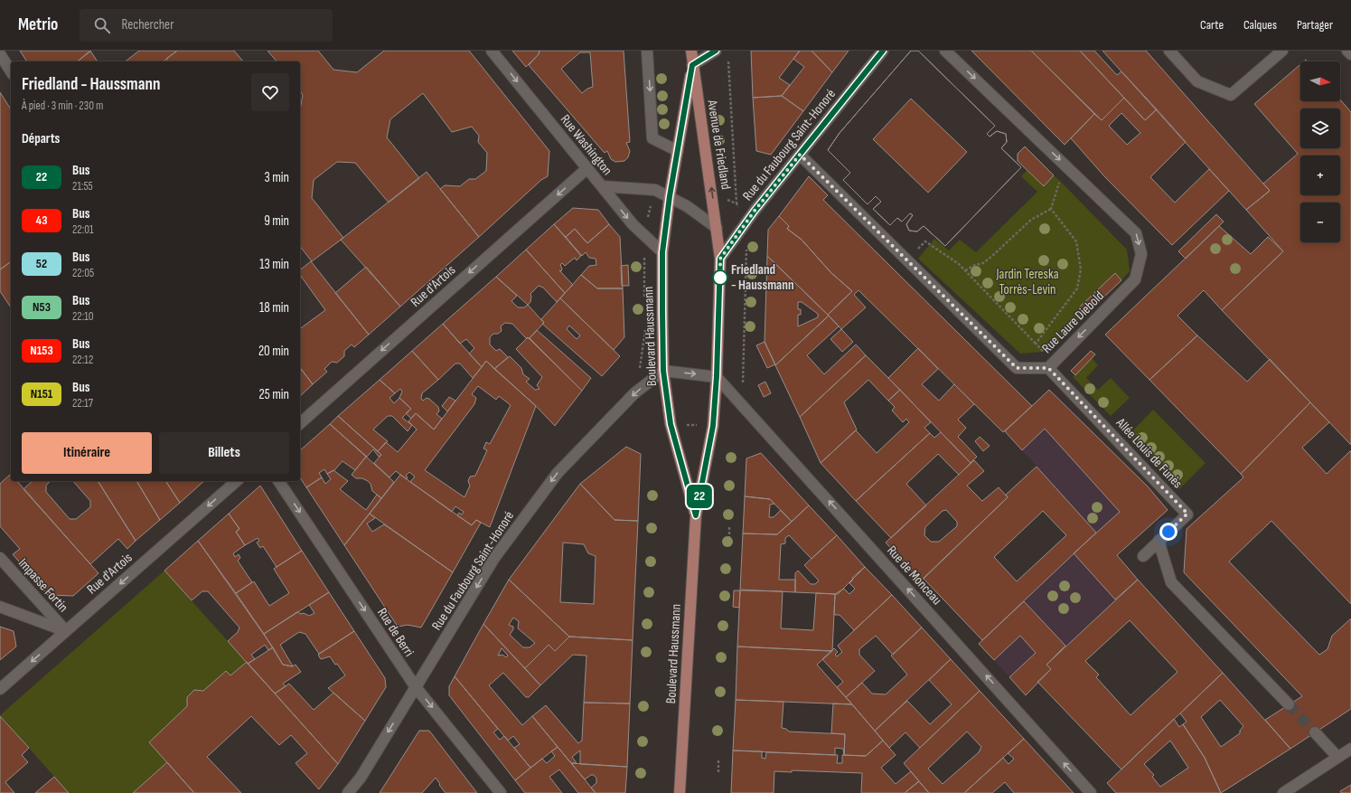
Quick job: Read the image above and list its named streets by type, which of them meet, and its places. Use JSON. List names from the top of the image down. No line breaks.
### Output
{"streets":{"main road":["Avenue de Friedland","Boulevard Haussmann"],"street":["Rue Washington","Rue du Faubourg Saint-Honoré","Rue d'Artois","Rue Laure Diebold","Allée Louis de Funès","Rue de Monceau","Impasse Fortin","Rue de Berri"]},"crossings":[["Rue Washington","Rue d'Artois"],["Rue Washington","Boulevard Haussmann"],["Avenue de Friedland","Boulevard Haussmann"],["Rue du Faubourg Saint-Honoré","Rue Laure Diebold"],["Rue du Faubourg Saint-Honoré","Boulevard Haussmann"],["Rue du Faubourg Saint-Honoré","Rue de Berri"],["Rue d'Artois","Impasse Fortin"],["Rue Laure Diebold","Allée Louis de Funès"],["Boulevard Haussmann","Rue de Monceau"]],"one_way":["Rue Washington","Rue du Faubourg Saint-Honoré","Rue d'Artois","Rue de Monceau","Rue de Berri"],"parks":["Jardin Tereska Torrès-Levin"],"places":["Friedland - Haussmann"],"lines":["bus line 22"],"north":"right","page":{"header":"Metrio","search":"Rechercher","nav":["Carte","Calques","Partager"],"on_map":"22","map_buttons":["+","−"],"heading":[["Friedland - Haussmann","À pied · 3 min · 230 m"],"Départs"],"list":[{"mark":"22","name":"Bus","note":"21:55","value":"3 min"},{"mark":"43","name":"Bus","note":"22:01","value":"9 min"},{"mark":"52","name":"Bus","note":"22:05","value":"13 min"},{"mark":"N53","name":"Bus","note":"22:10","value":"18 min"},{"mark":"N153","name":"Bus","note":"22:12","value":"20 min"},{"mark":"N151","name":"Bus","note":"22:17","value":"25 min"}],"buttons":["Itinéraire","Billets"]}}
